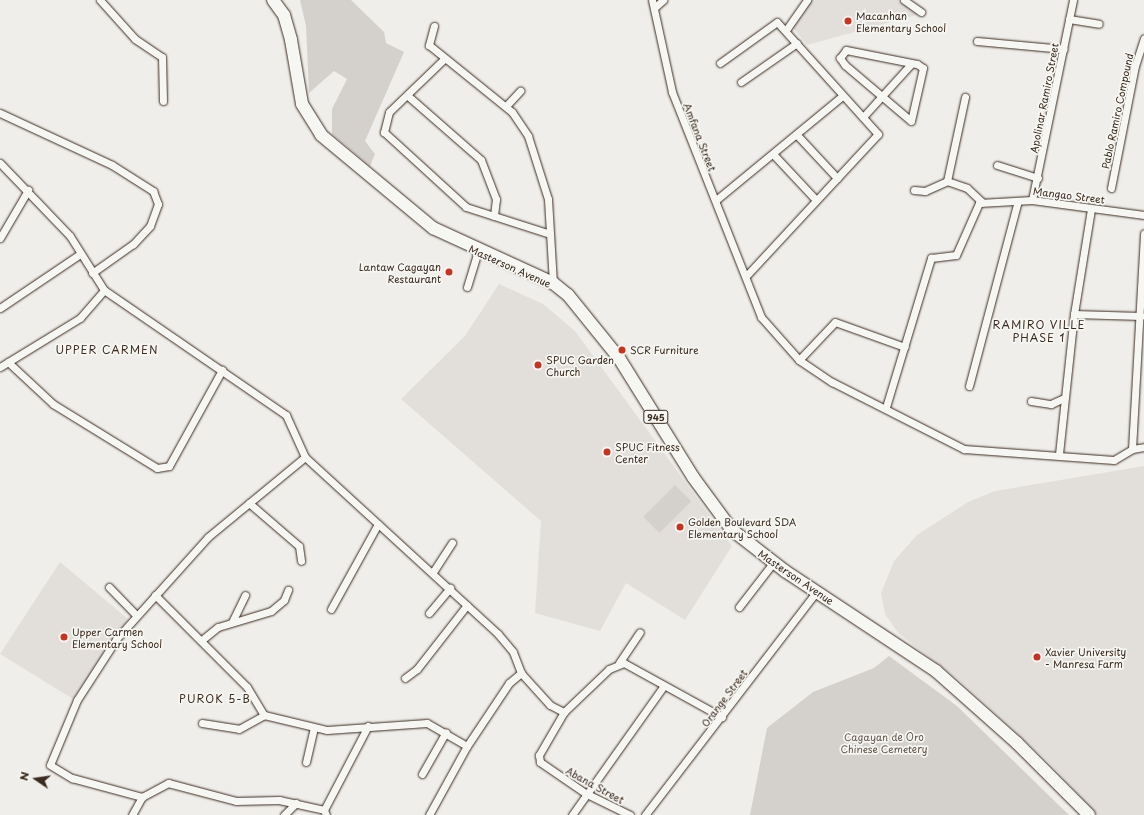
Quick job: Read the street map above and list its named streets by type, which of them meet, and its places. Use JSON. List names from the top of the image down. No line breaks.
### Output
{"streets":{"main road":["Masterson Avenue","945"],"street":["Apolinar Ramiro Street","Pablo Ramiro Compound","Amfana Street","Mangao Street","Orange Street","Abana Street"]},"crossings":[["Apolinar Ramiro Street","Mangao Street"],["Masterson Avenue","Orange Street"]],"districts":["RAMIRO VILLE PHASE 1","UPPER CARMEN","PUROK 5-B"],"parks":["Cagayan de Oro Chinese Cemetery"],"places":["Macanhan Elementary School","Lantaw Cagayan Restaurant","SCR Furniture","SPUC Garden Church","SPUC Fitness Center","Golden Boulevard SDA Elementary School","Upper Carmen Elementary School","Xavier University - Manresa Farm"],"north":"left"}
